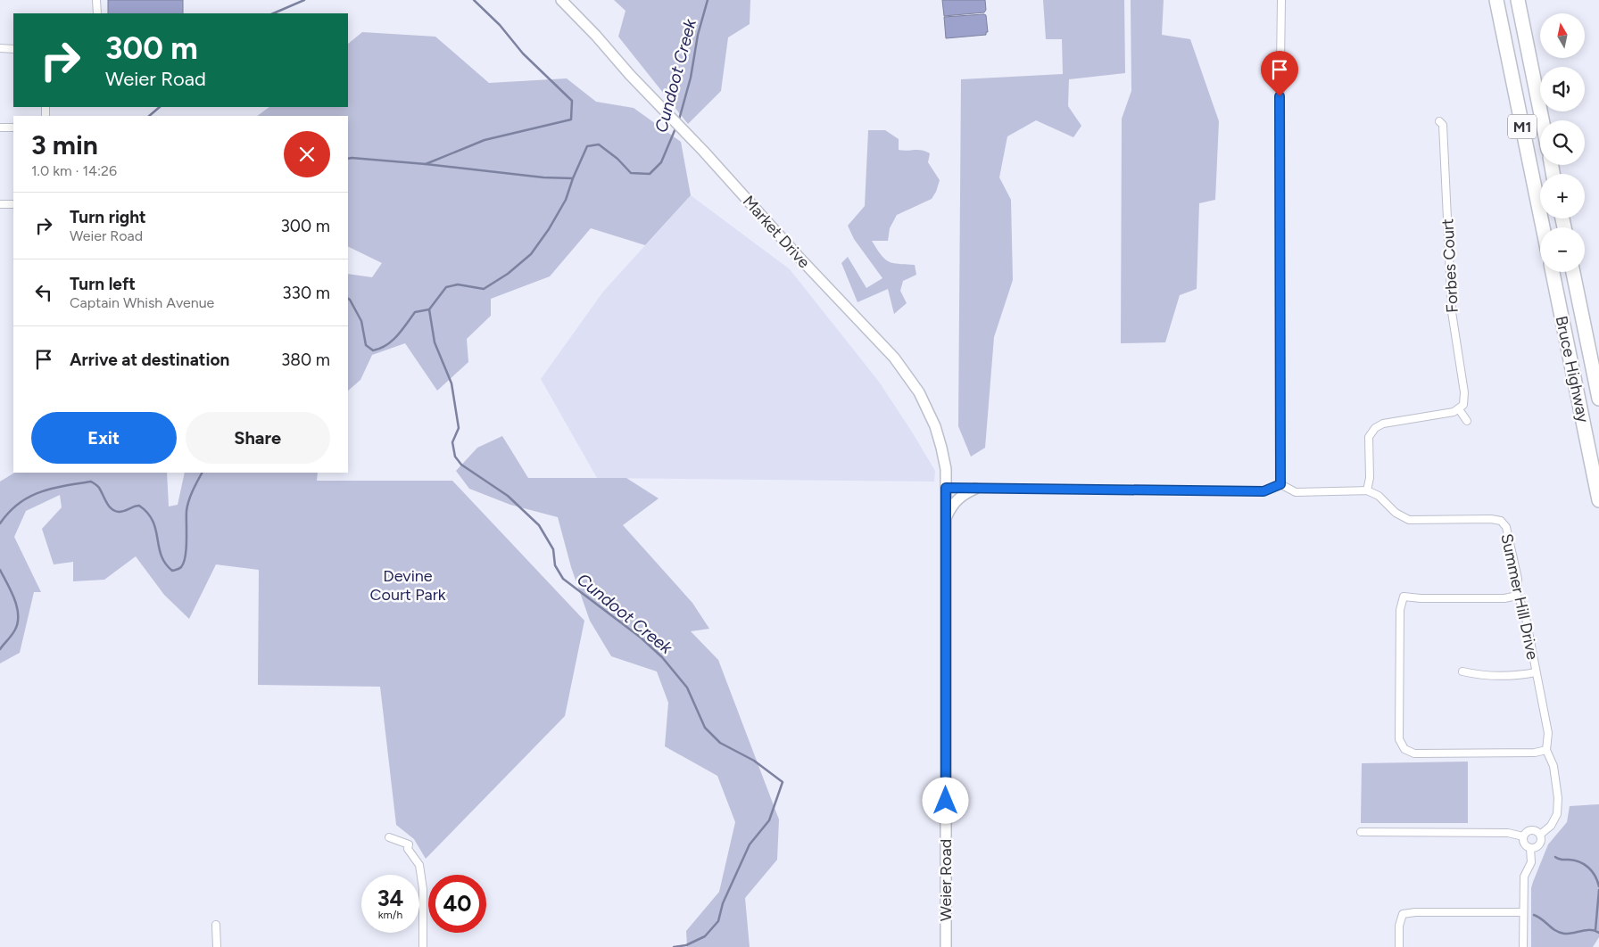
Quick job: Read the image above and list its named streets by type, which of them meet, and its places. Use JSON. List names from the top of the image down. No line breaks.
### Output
{"streets":{"highway":["M1","Bruce Highway"],"street":["Market Drive","Forbes Court","Summer Hill Drive","Weier Road"]},"crossings":[["Market Drive","Weier Road"]],"water":["Cundoot Creek"],"parks":["Devine Court Park"],"north":"top","page":{"map_buttons":["+","−"],"turn":["300 m","Weier Road"],"heading":["3 min","1.0 km · 14:26"],"list":[{"name":"Turn right","note":"Weier Road","value":"300 m"},{"name":"Turn left","note":"Captain Whish Avenue","value":"330 m"},{"name":"Arrive at destination","value":"380 m"}],"buttons":["Exit","Share"],"speed":"34 km/h","limit":"40"}}
